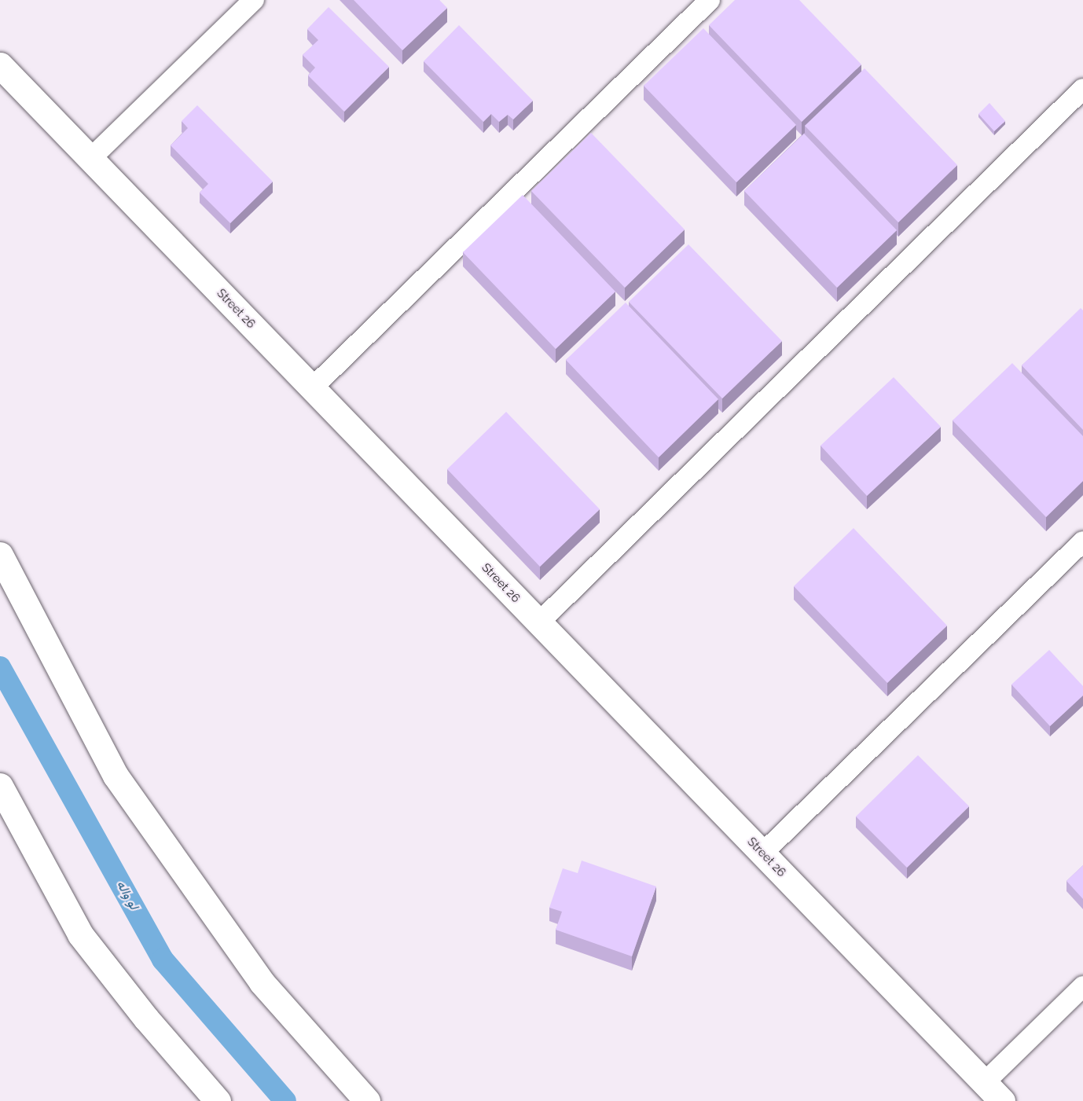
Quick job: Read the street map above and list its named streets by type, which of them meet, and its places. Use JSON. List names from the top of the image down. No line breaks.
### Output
{"streets":{"street":["Street 26"]},"water":["لو واله"]}
